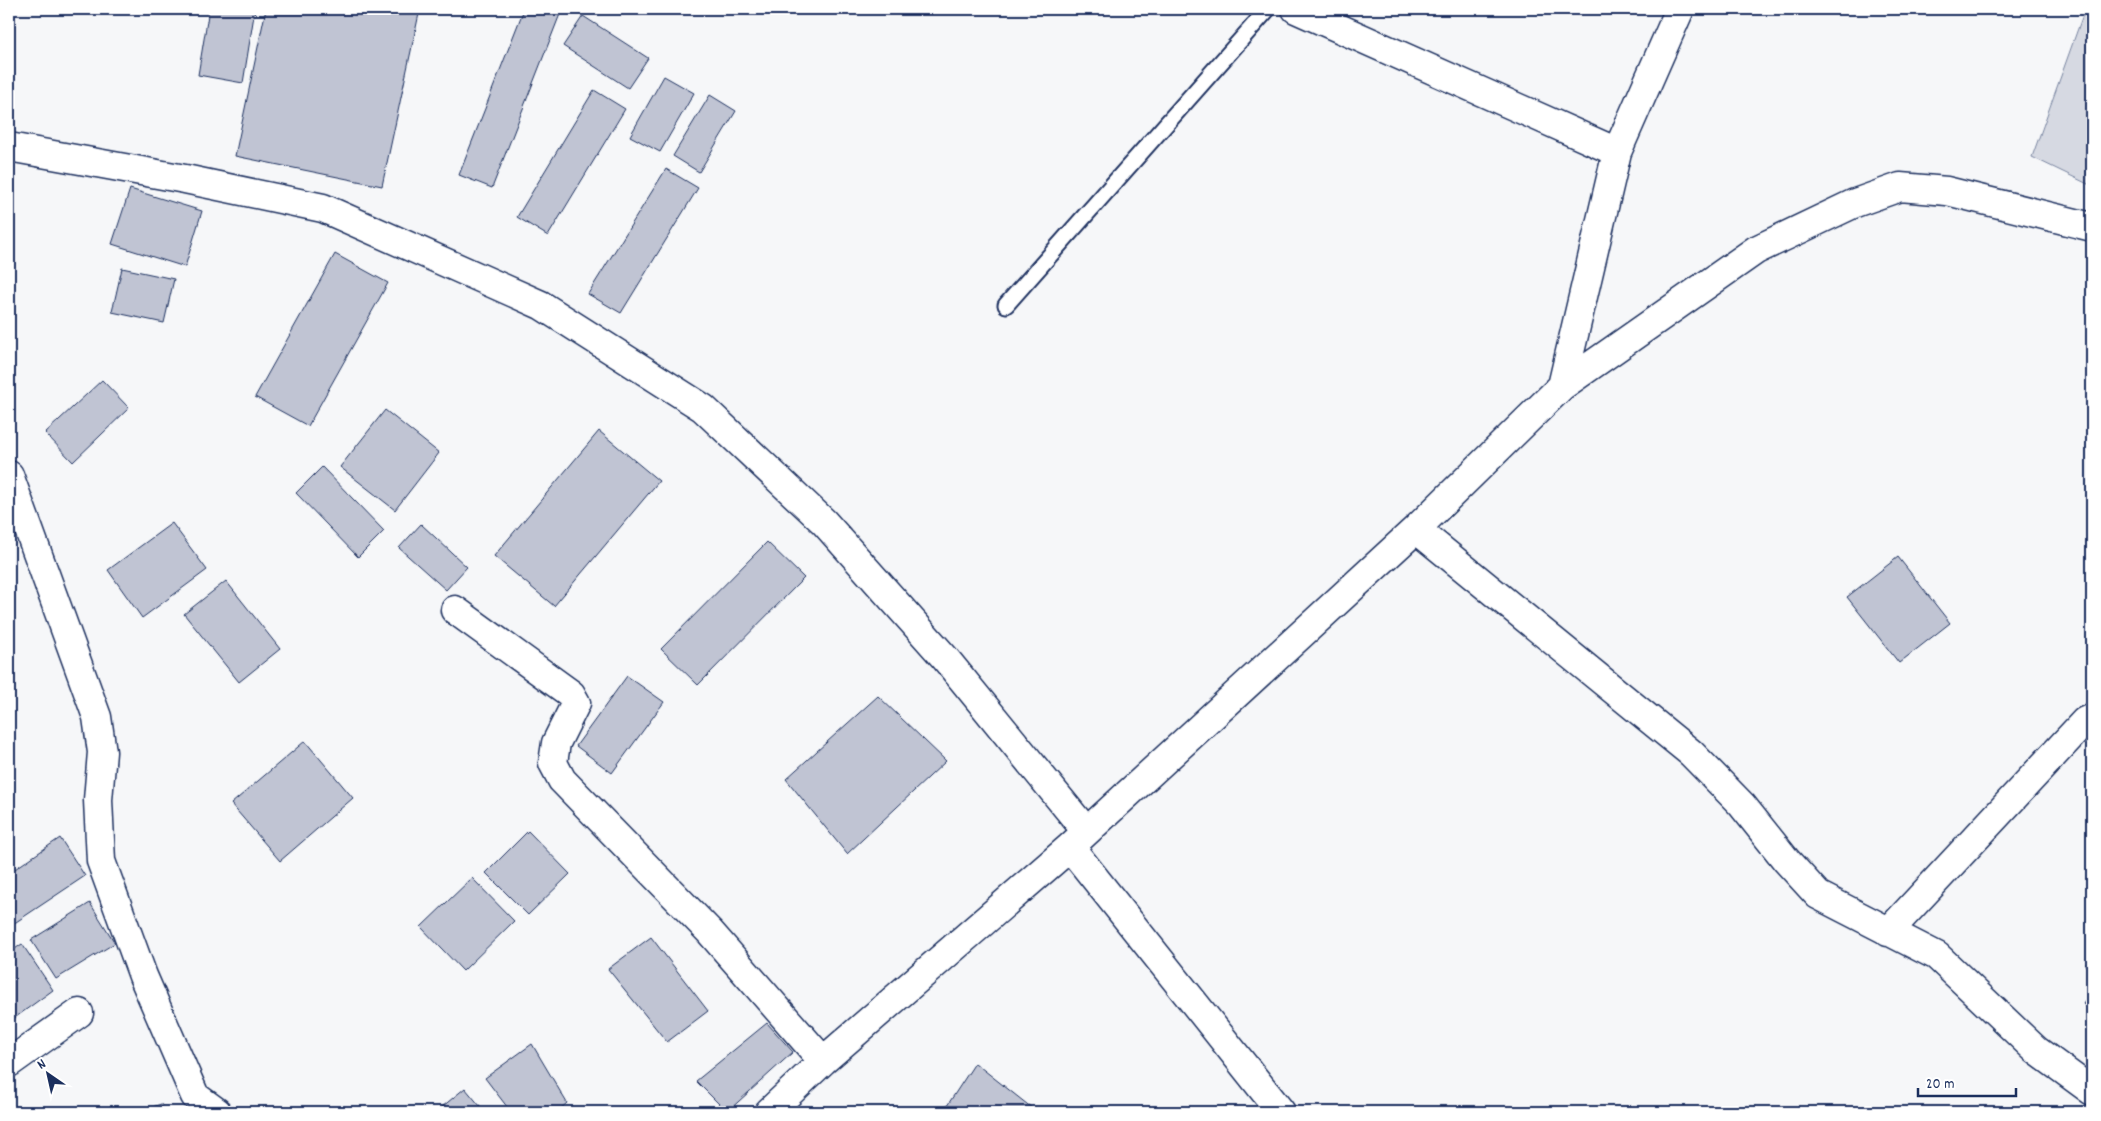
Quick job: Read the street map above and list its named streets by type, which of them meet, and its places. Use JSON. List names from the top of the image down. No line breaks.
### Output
{"scale_bar":"20 m","north":"top left"}
